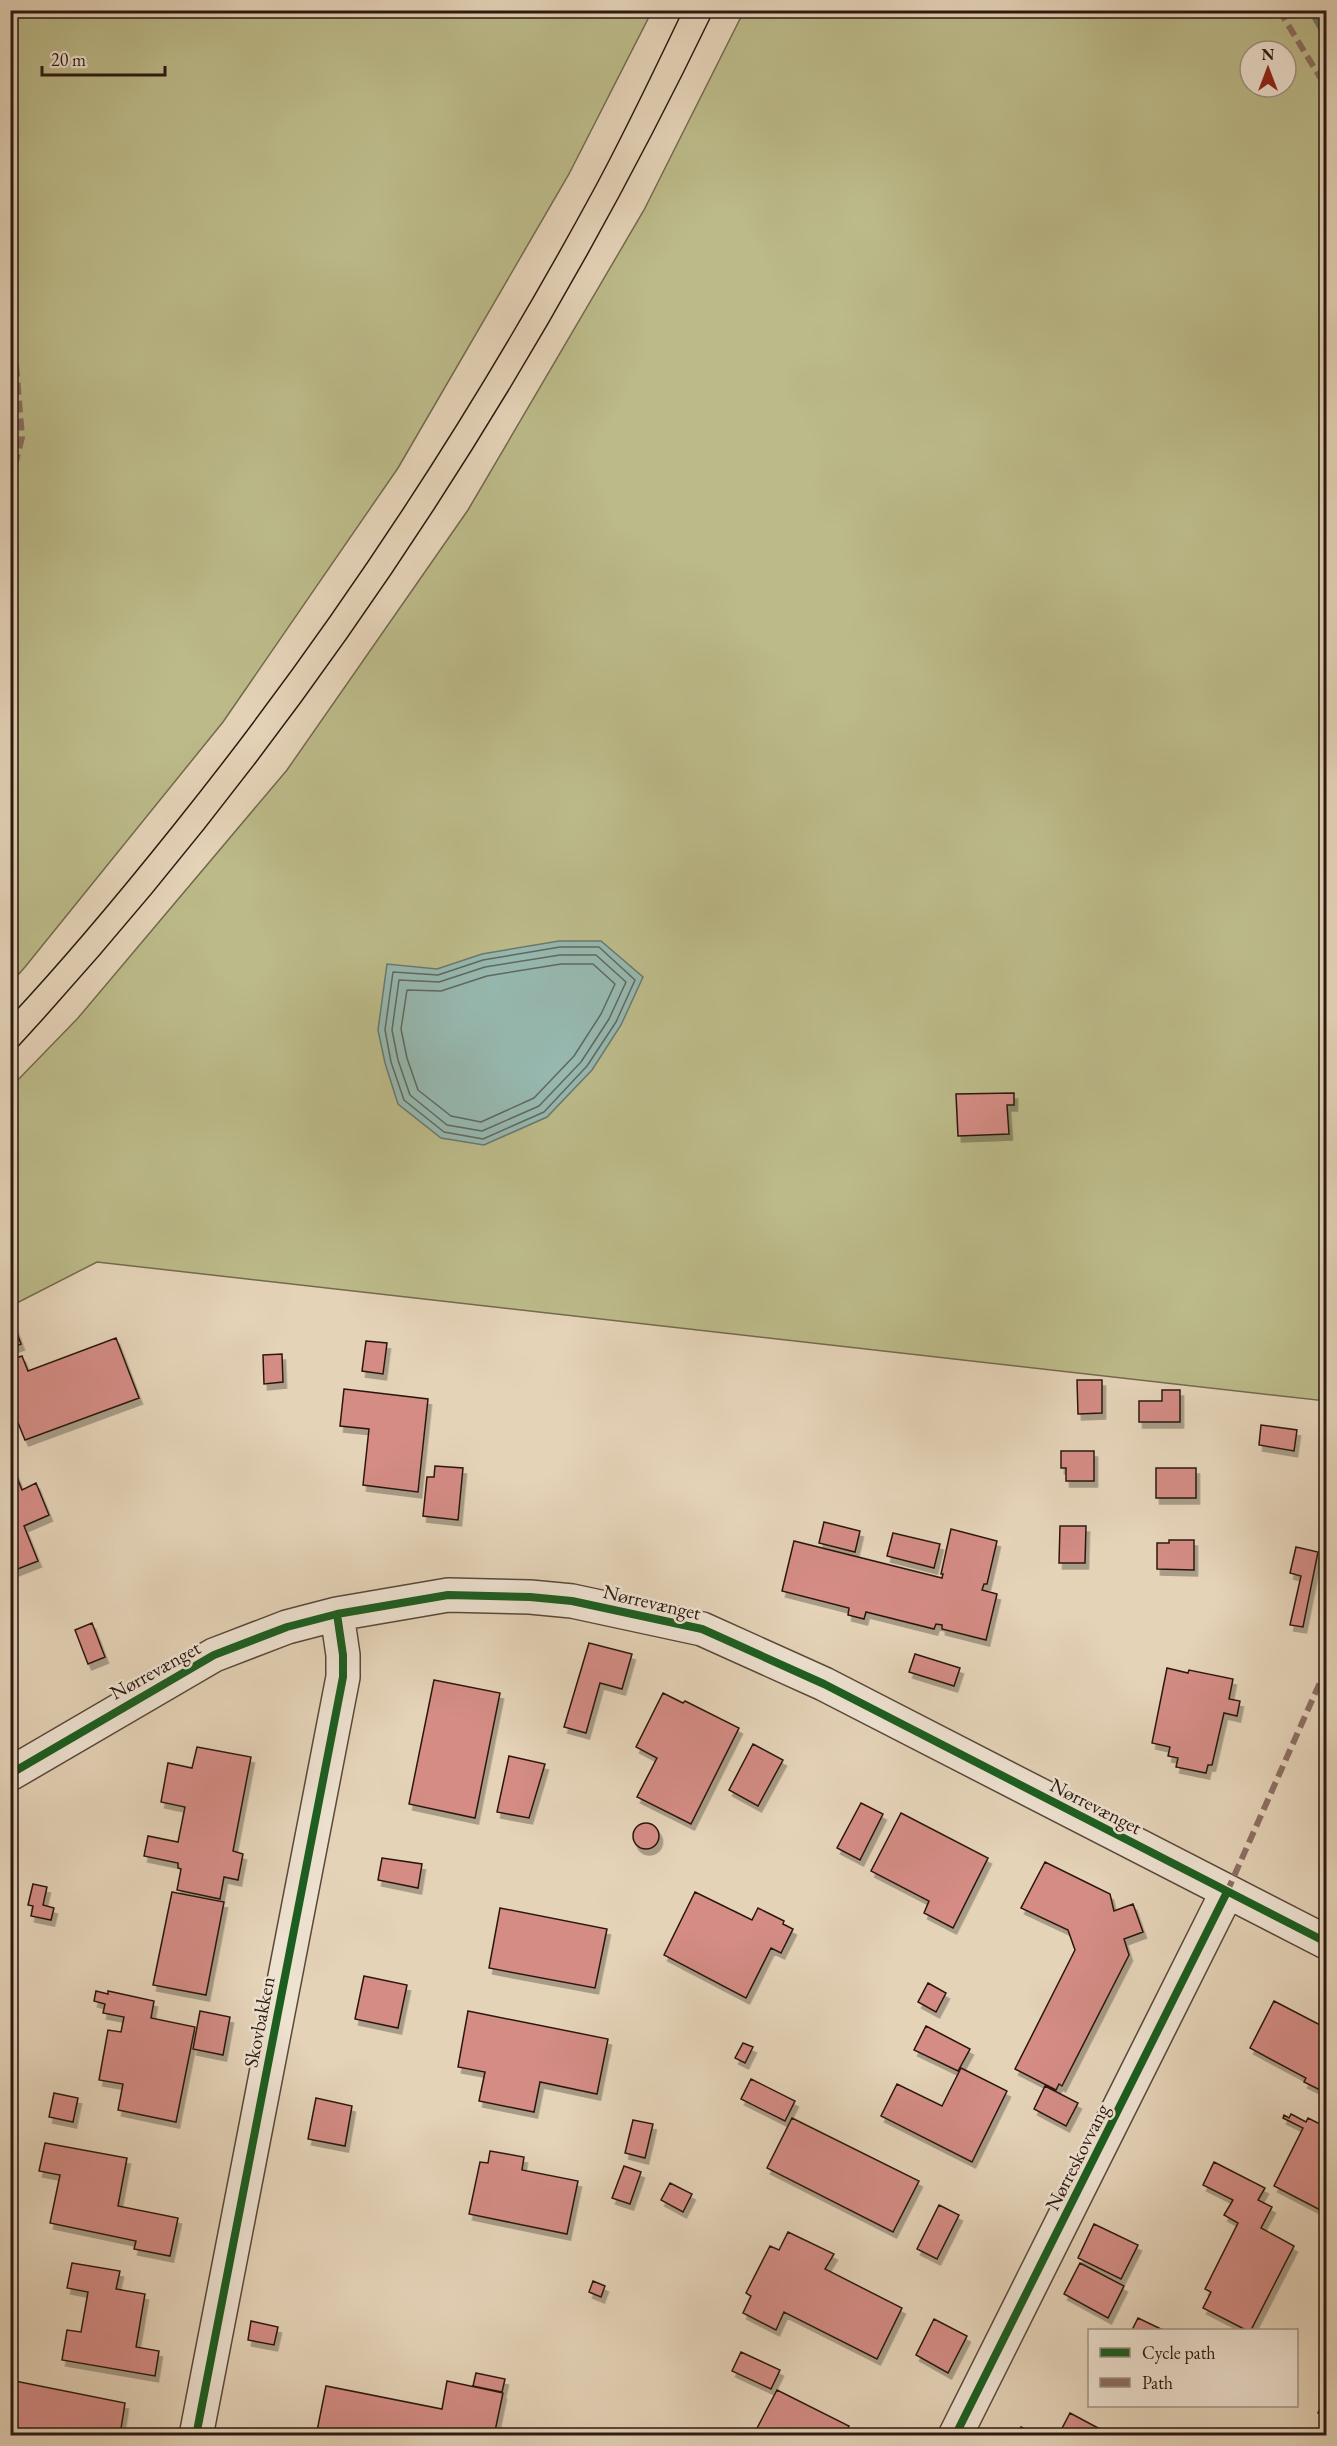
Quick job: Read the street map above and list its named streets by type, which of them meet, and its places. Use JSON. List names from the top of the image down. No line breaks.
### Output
{"streets":{"street":["Nørrevænget","Skovbakken","Nørreskovvang"]},"crossings":[["Nørrevænget","Skovbakken"],["Nørrevænget","Nørreskovvang"]],"legend":["Cycle path","Path"],"scale_bar":"20 m","north":"top"}
